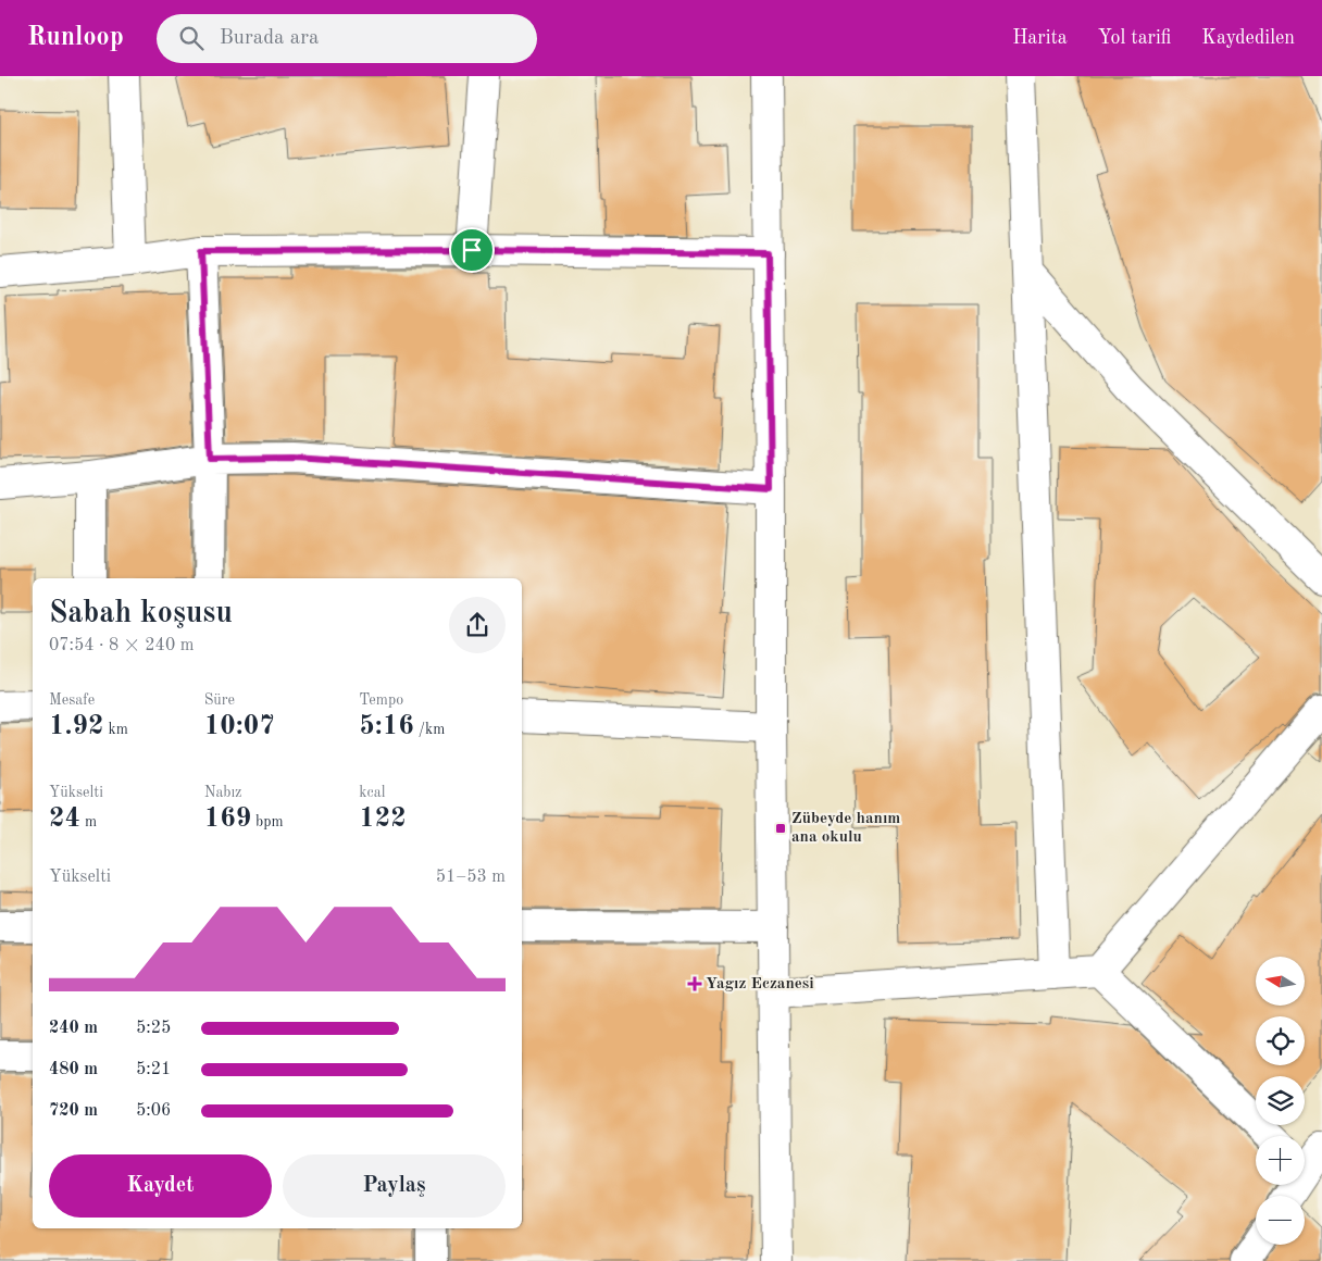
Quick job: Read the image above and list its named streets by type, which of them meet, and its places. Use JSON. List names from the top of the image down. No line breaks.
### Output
{"places":{"transit":["Zübeyde hanım ana okulu"],"health":["Yagız Eczanesi"]},"north":"left","page":{"header":"Runloop","search":"Burada ara","nav":["Harita","Yol tarifi","Kaydedilen"],"heading":["Sabah koşusu","07:54 · 8 × 240 m"],"stats":[["Mesafe","1.92 km"],["Süre","10:07"],["Tempo","5:16 /km"],["Yükselti","24 m"],["Nabız","169 bpm"],["kcal","122"]],"chart":["Yükselti","51–53 m"],"map_buttons":["+","−"],"list":[{"name":"240 m","note":"5:25"},{"name":"480 m","note":"5:21"},{"name":"720 m","note":"5:06"}],"buttons":["Kaydet","Paylaş"]}}
